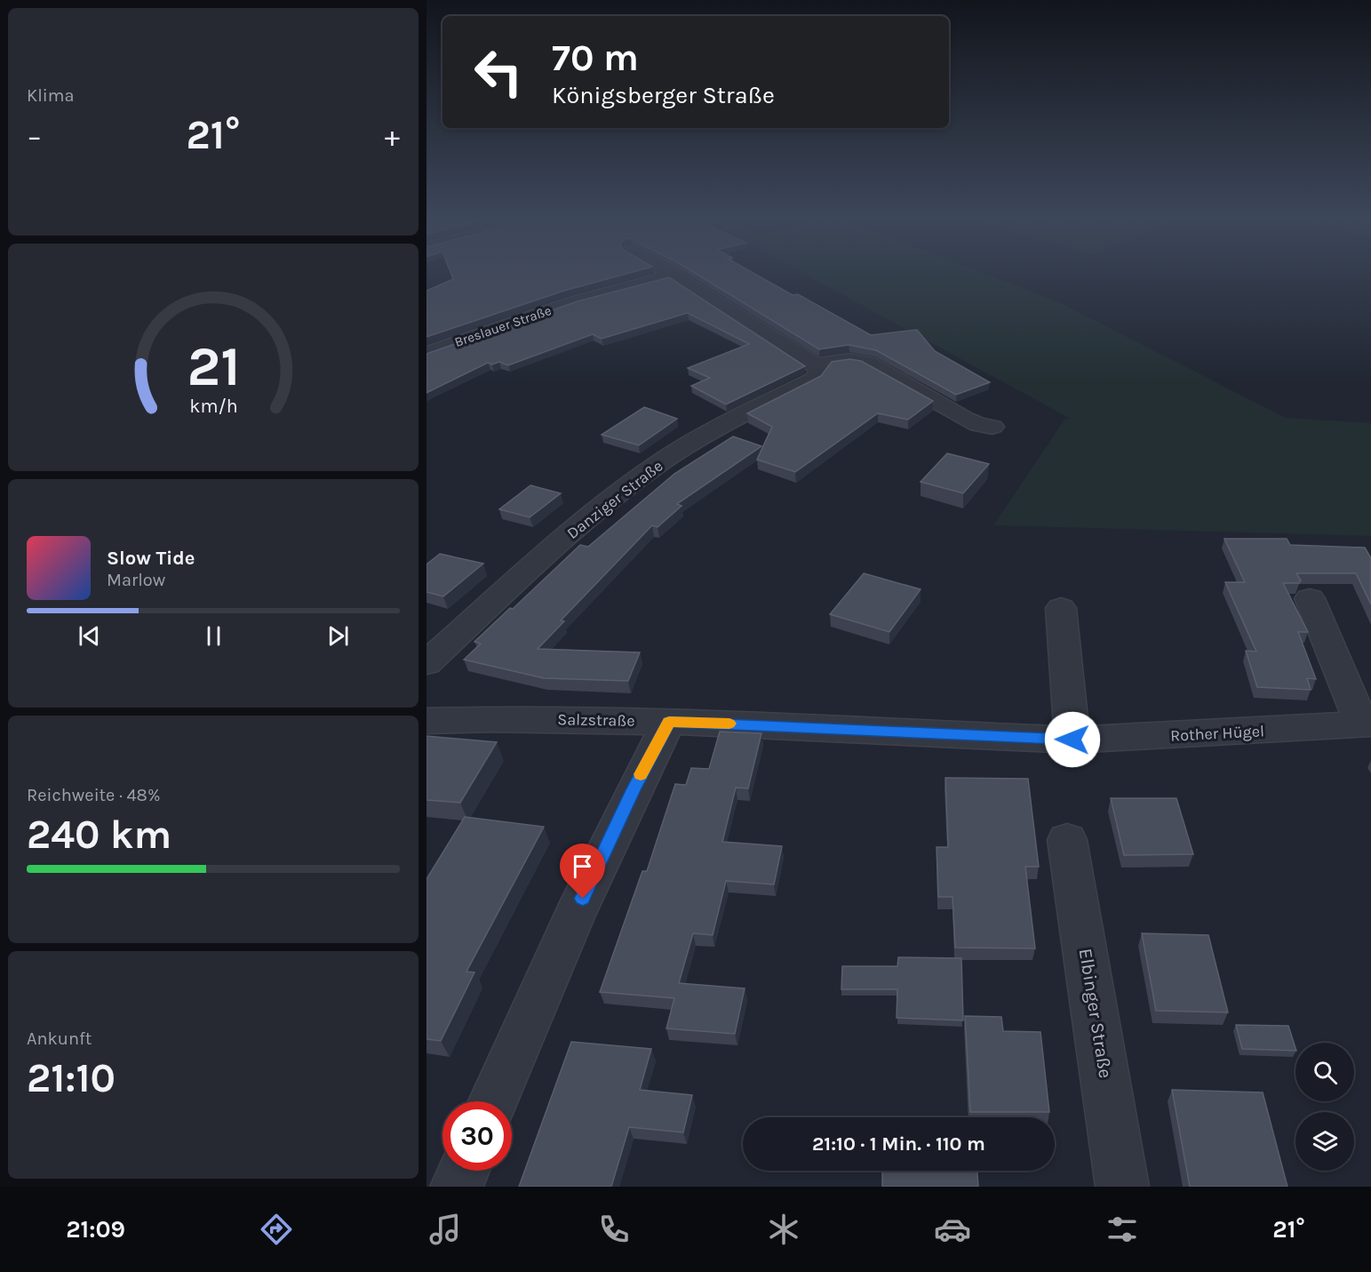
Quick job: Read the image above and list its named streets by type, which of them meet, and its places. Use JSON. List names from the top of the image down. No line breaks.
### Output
{"streets":{"street":["Breslauer Straße","Danziger Straße","Salzstraße","Rother Hügel","Elbinger Straße"]},"crossings":[["Salzstraße","Rother Hügel"]],"page":{"tile":["Klima",["Reichweite · 48%","240 km"],["Ankunft","21:10"]],"turn":["70 m","Königsberger Straße"],"heat":["−","21°","+"],"song":["Slow Tide","Marlow"],"limit":"30","trip":"21:10 · 1 Min. · 110 m","tabs":["21:09","21°"],"gauge":["21","km/h"]}}
